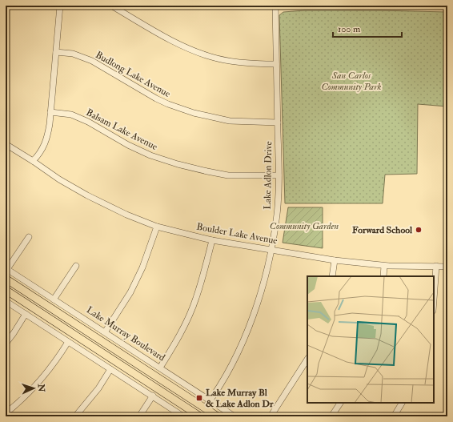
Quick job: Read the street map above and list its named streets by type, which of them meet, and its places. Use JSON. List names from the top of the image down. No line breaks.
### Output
{"streets":{"main road":["Lake Murray Boulevard"],"street":["Budlong Lake Avenue","Balsam Lake Avenue","Lake Adlon Drive","Boulder Lake Avenue"]},"crossings":[["Budlong Lake Avenue","Lake Adlon Drive"],["Balsam Lake Avenue","Lake Adlon Drive"],["Lake Adlon Drive","Boulder Lake Avenue"],["Lake Adlon Drive","Lake Murray Boulevard"]],"parks":["San Carlos Community Park","Community Garden"],"places":{"other":["Forward School"],"transit":["Lake Murray Bl & Lake Adlon Dr"]},"scale_bar":"100 m","north":"right"}
